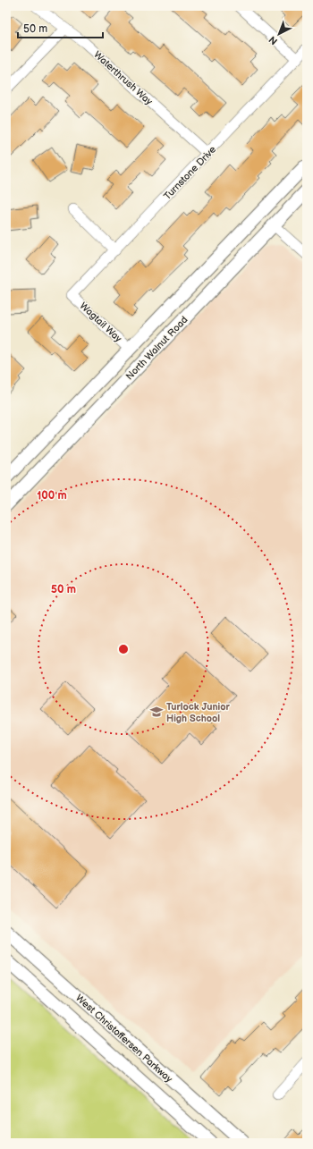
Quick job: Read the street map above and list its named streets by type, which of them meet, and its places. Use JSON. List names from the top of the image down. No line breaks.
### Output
{"streets":{"street":["Waterthrush Way","Turnstone Drive","Wagtail Way","North Walnut Road","West Christoffersen Parkway"]},"crossings":[["Waterthrush Way","Turnstone Drive"],["Turnstone Drive","Wagtail Way"],["Wagtail Way","North Walnut Road"]],"places":{"school or university":["Turlock Junior High School"]},"scale_bar":"50 m","north":"bottom left","rings":["100 m","50 m"]}
